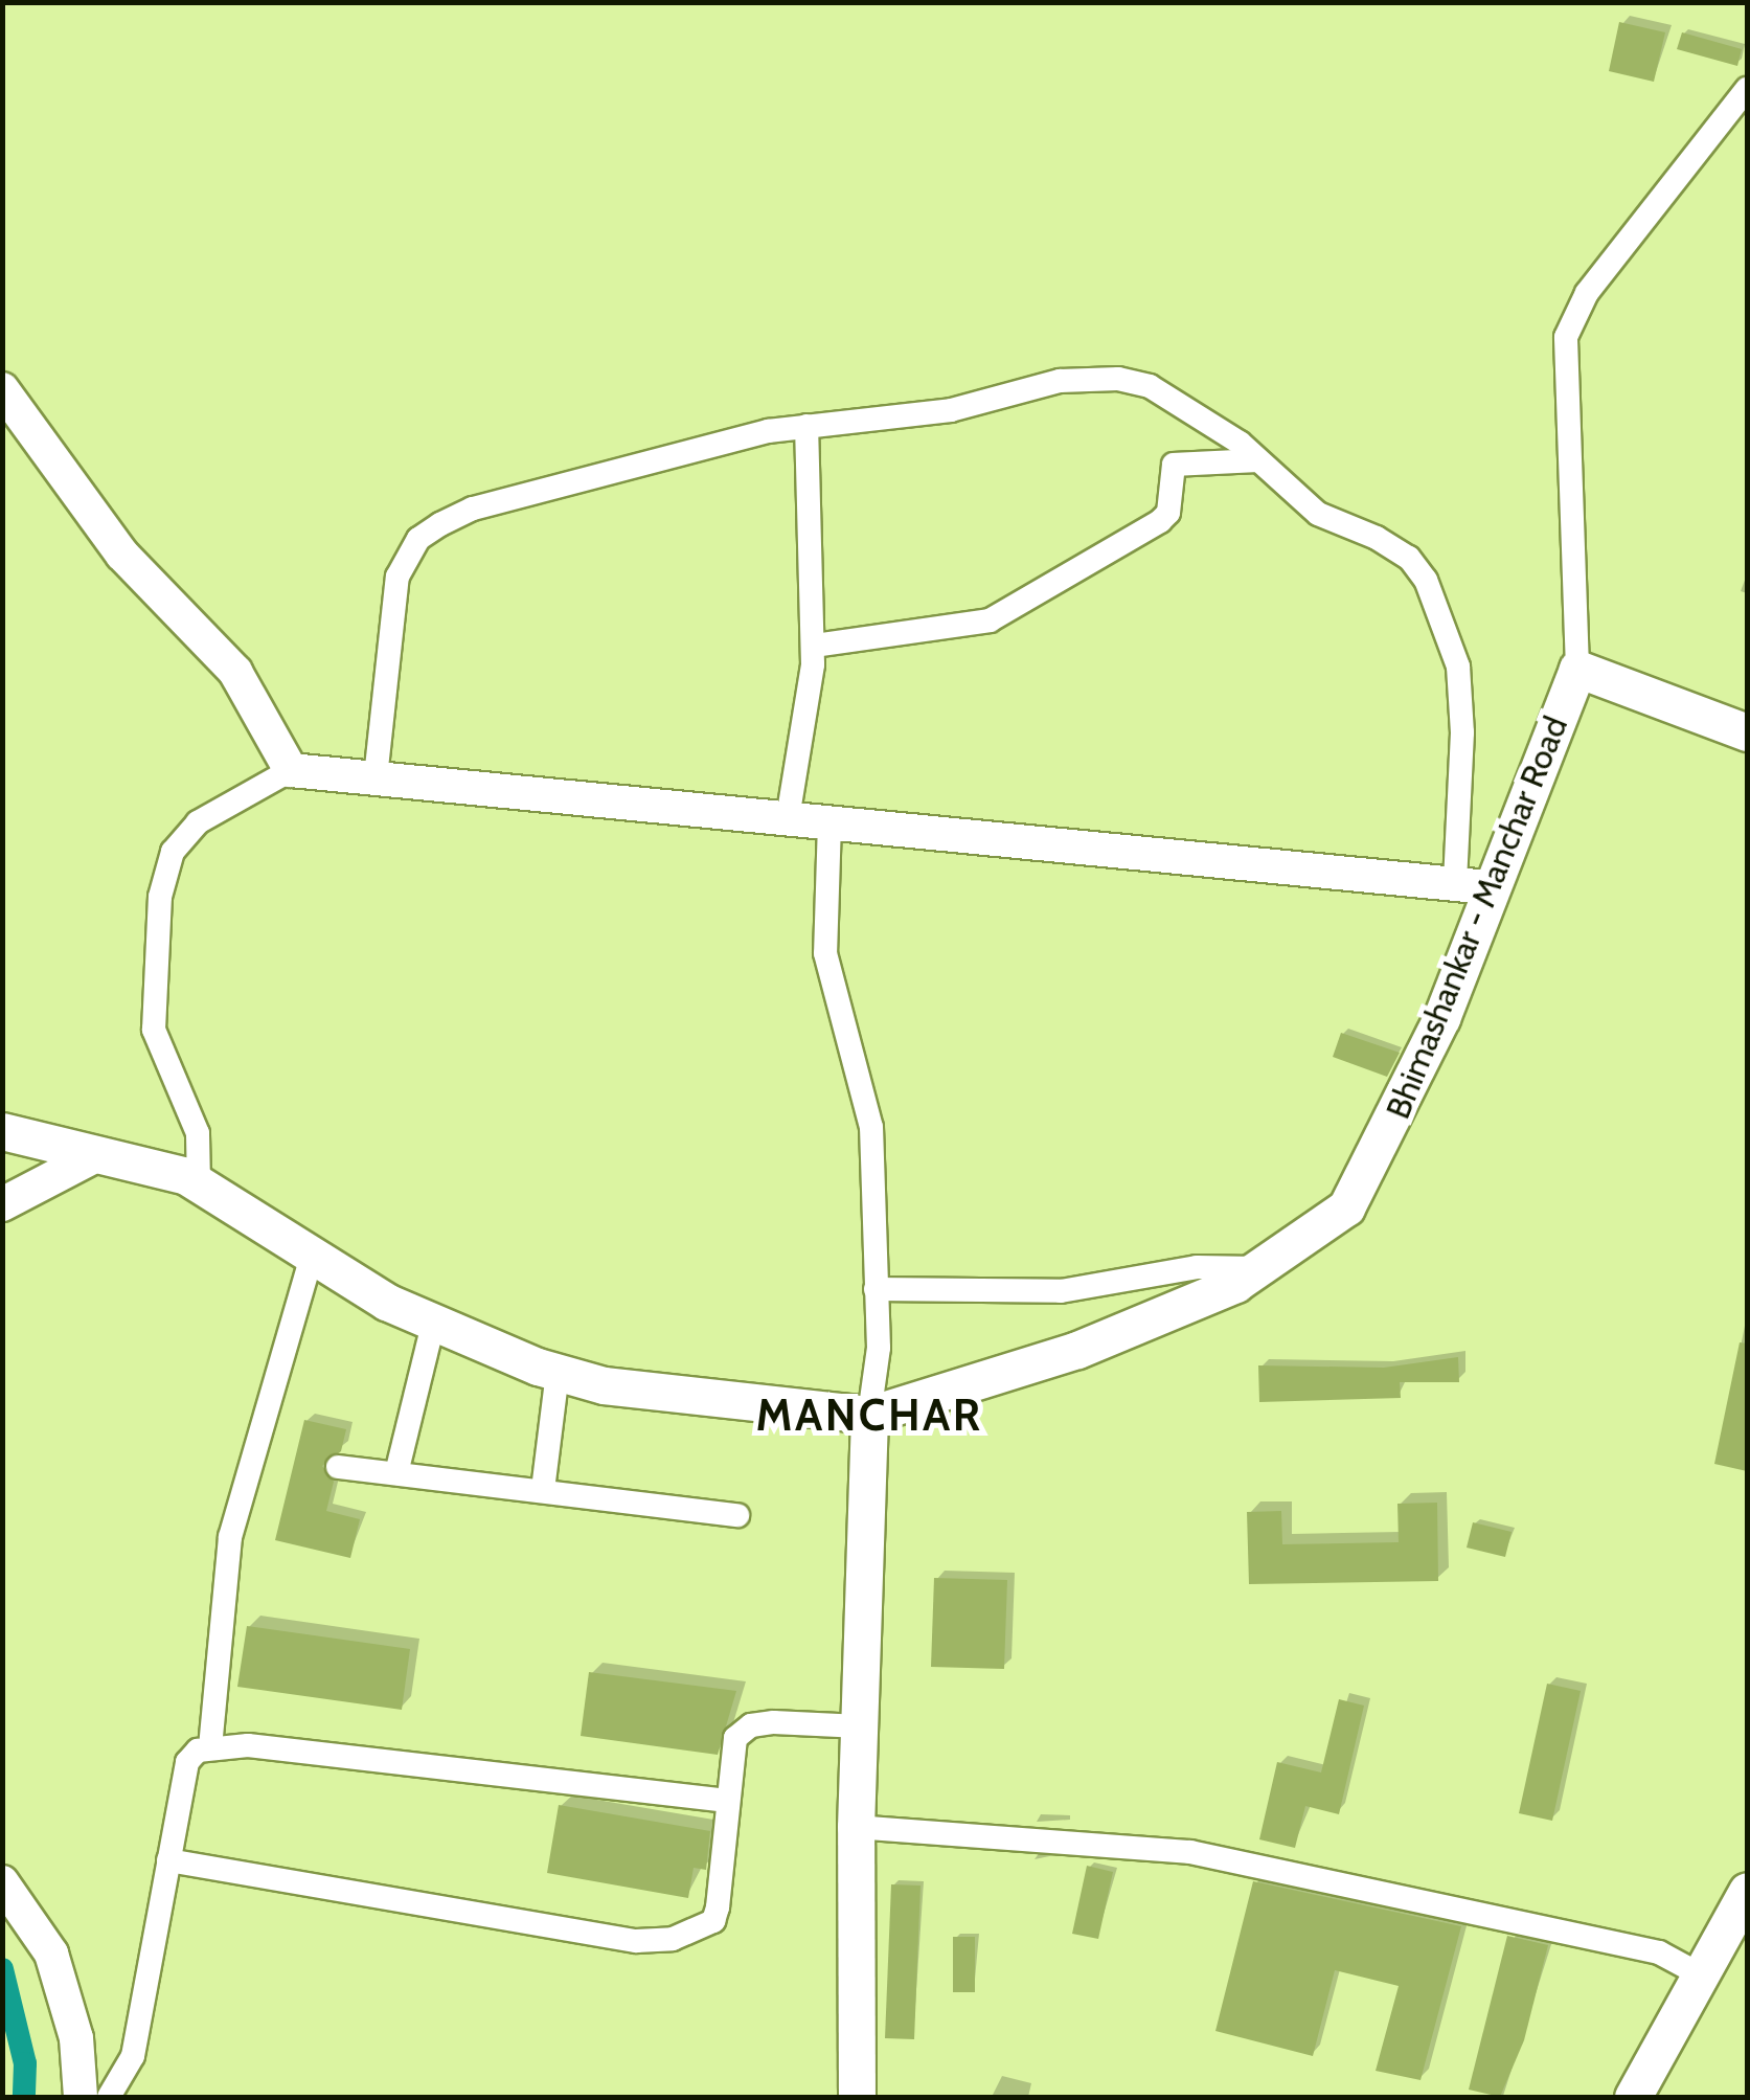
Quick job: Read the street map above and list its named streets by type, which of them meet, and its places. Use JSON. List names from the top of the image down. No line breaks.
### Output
{"streets":{"main road":["Bhimashankar - Manchar Road"]},"districts":["MANCHAR"]}
